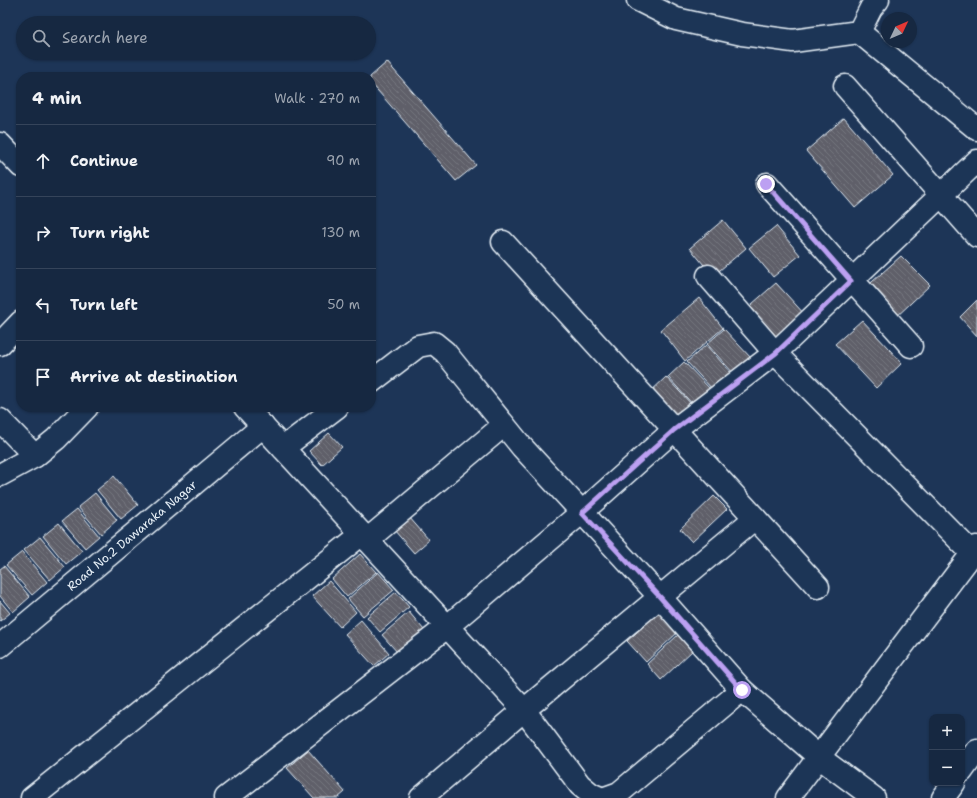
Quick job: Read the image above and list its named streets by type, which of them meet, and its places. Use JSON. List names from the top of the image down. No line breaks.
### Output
{"streets":{"street":["Road No.2 Dawaraka Nagar"]},"north":"top right","page":{"search":"Search here","heading":["4 min","Walk · 270 m"],"list":[["Continue","90 m"],["Turn right","130 m"],["Turn left","50 m"],"Arrive at destination"],"map_buttons":["+","−"]}}
